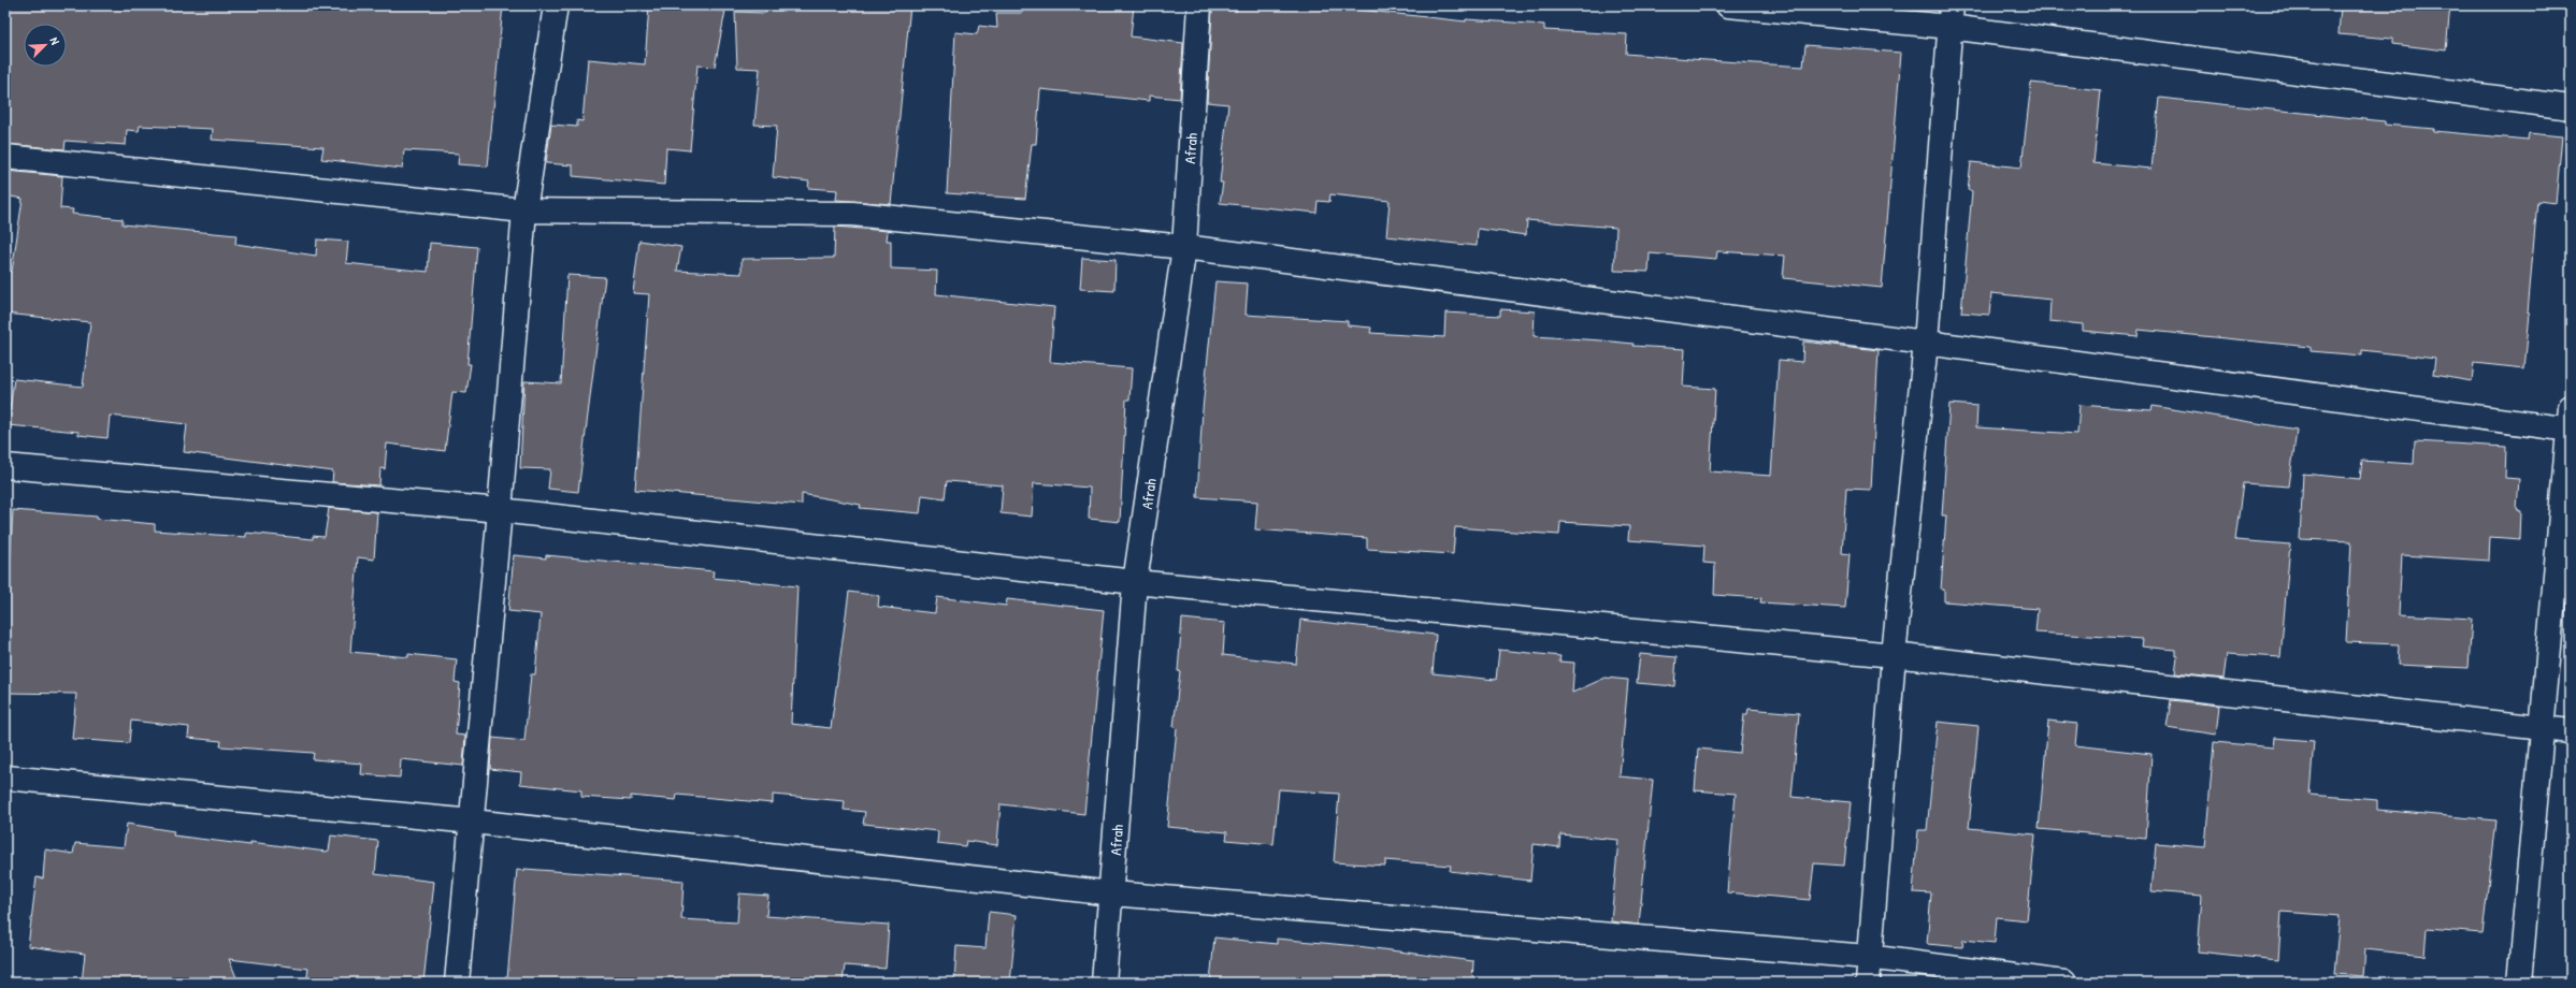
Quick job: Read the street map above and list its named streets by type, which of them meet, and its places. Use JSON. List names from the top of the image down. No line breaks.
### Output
{"streets":{"street":["Afrah"]},"north":"top right"}
